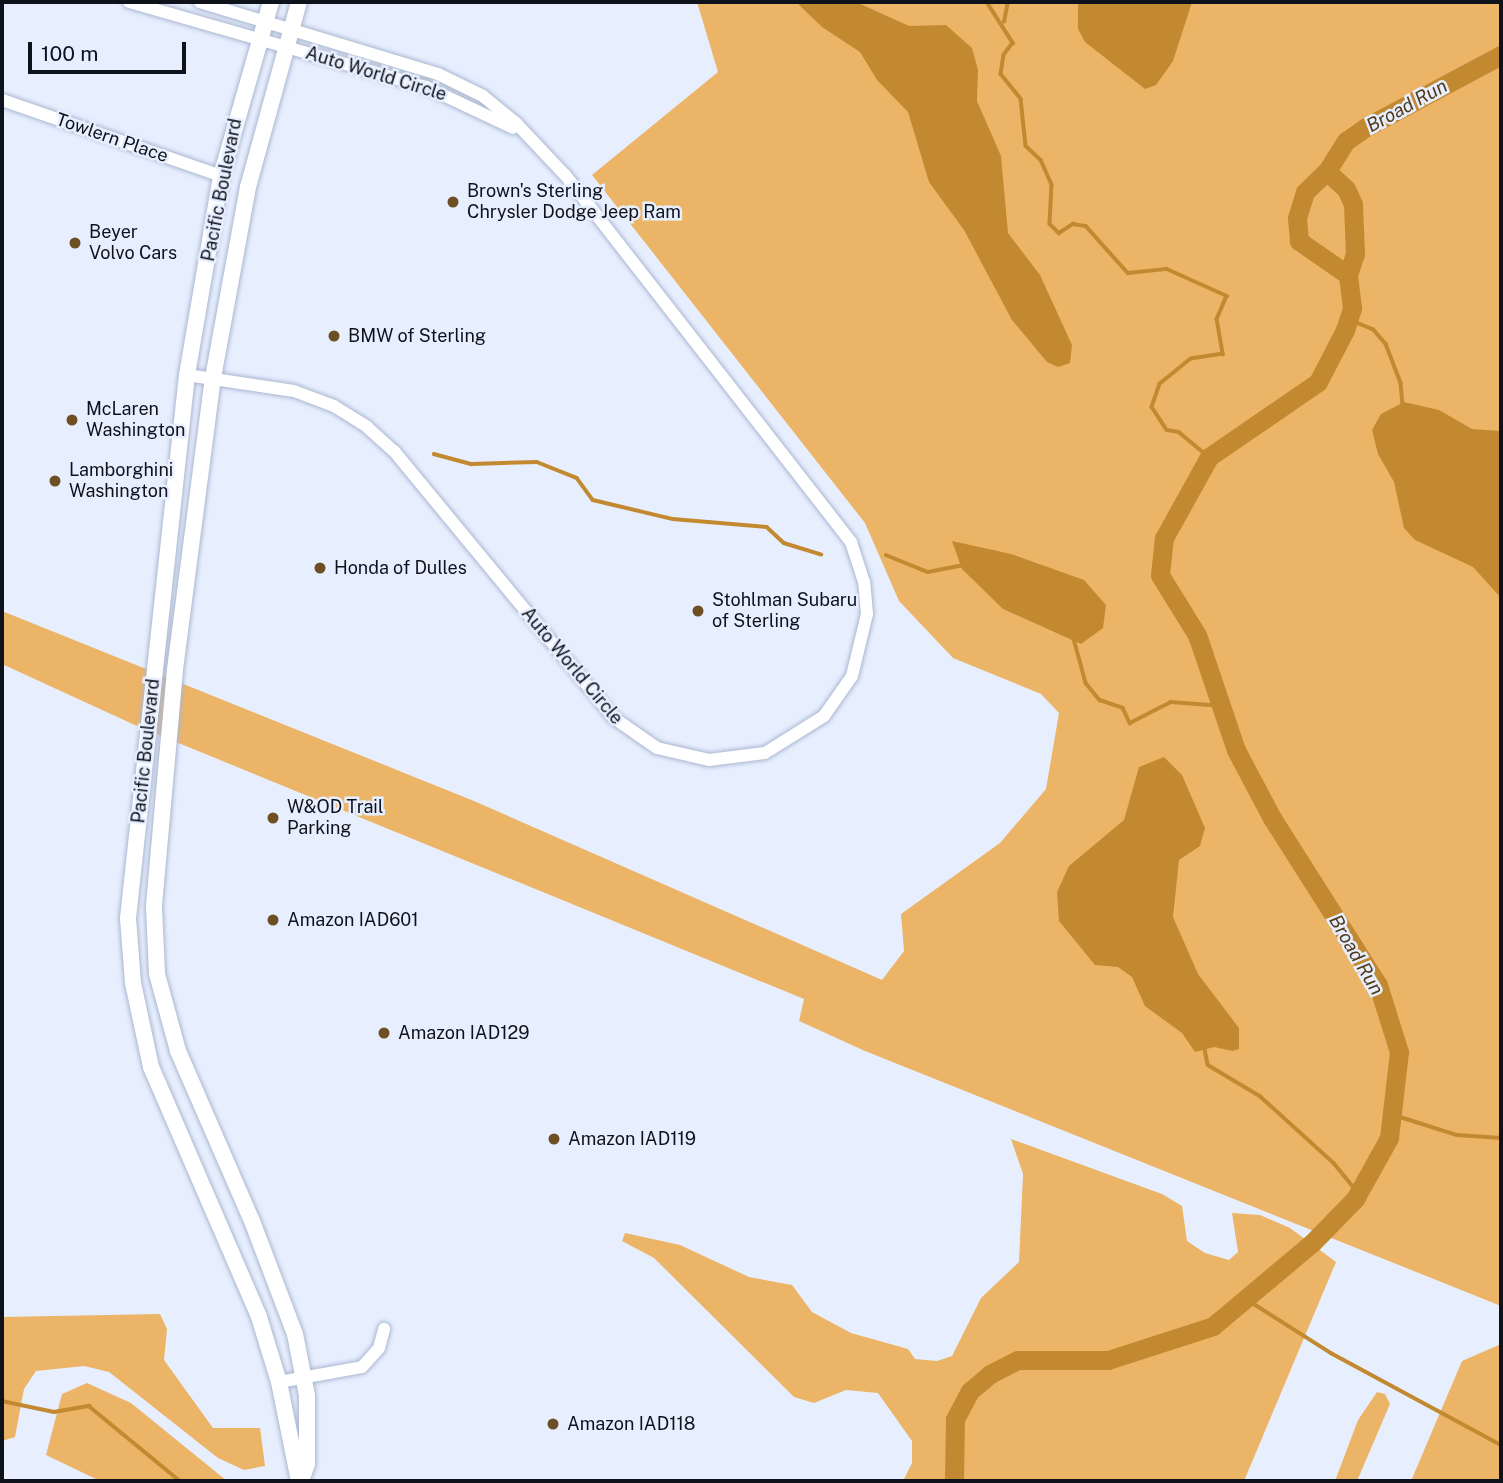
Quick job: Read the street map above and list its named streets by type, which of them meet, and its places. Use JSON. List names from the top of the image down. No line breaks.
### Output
{"streets":{"main road":["Pacific Boulevard"],"street":["Auto World Circle","Towlern Place"]},"crossings":[["Auto World Circle","Pacific Boulevard"],["Towlern Place","Pacific Boulevard"]],"water":["Broad Run"],"places":["Brown's Sterling Chrysler Dodge Jeep Ram","Beyer Volvo Cars","BMW of Sterling","McLaren Washington","Lamborghini Washington","Honda of Dulles","Stohlman Subaru of Sterling","W&OD Trail Parking","Amazon IAD601","Amazon IAD129","Amazon IAD119","Amazon IAD118"],"scale_bar":"100 m"}
